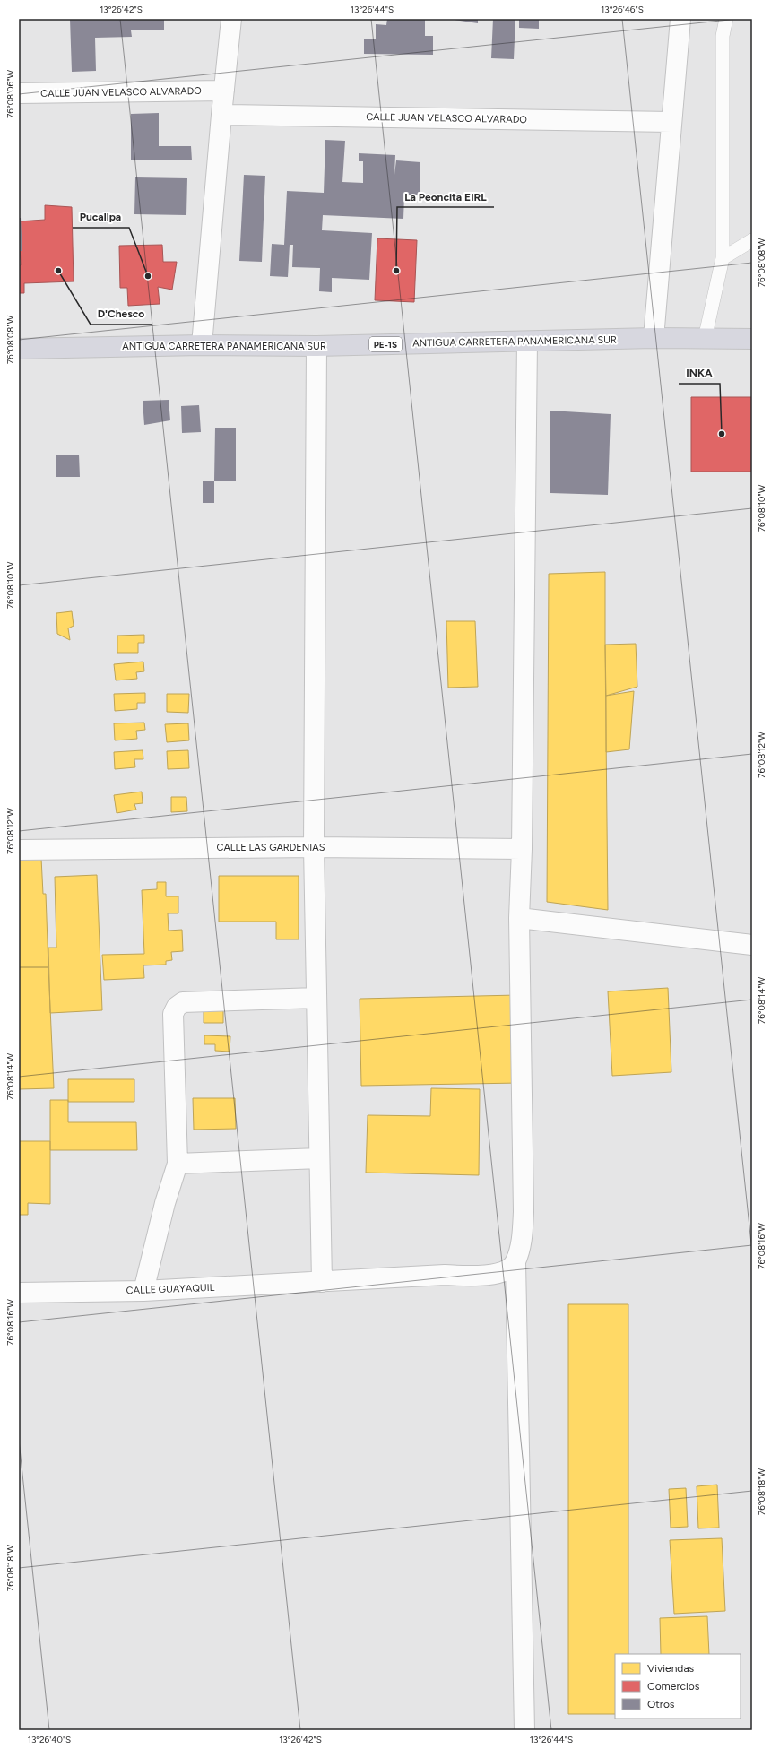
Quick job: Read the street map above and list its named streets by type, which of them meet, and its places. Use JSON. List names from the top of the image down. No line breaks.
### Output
{"streets":{"highway":["ANTIGUA CARRETERA PANAMERICANA SUR","PE-1S"],"street":["CALLE JUAN VELASCO ALVARADO","CALLE LAS GARDENIAS","CALLE GUAYAQUIL"]},"places":["D'Chesco","La Peoncita EIRL","Pucallpa","INKA"],"legend":["Viviendas","Comercios","Otros"],"coordinates":["13°26'42\"S","13°26'44\"S","13°26'46\"S","76°08'06\"W","76°08'08\"W","76°08'10\"W","76°08'12\"W","76°08'14\"W","76°08'16\"W","76°08'18\"W","13°26'40\"S"]}
